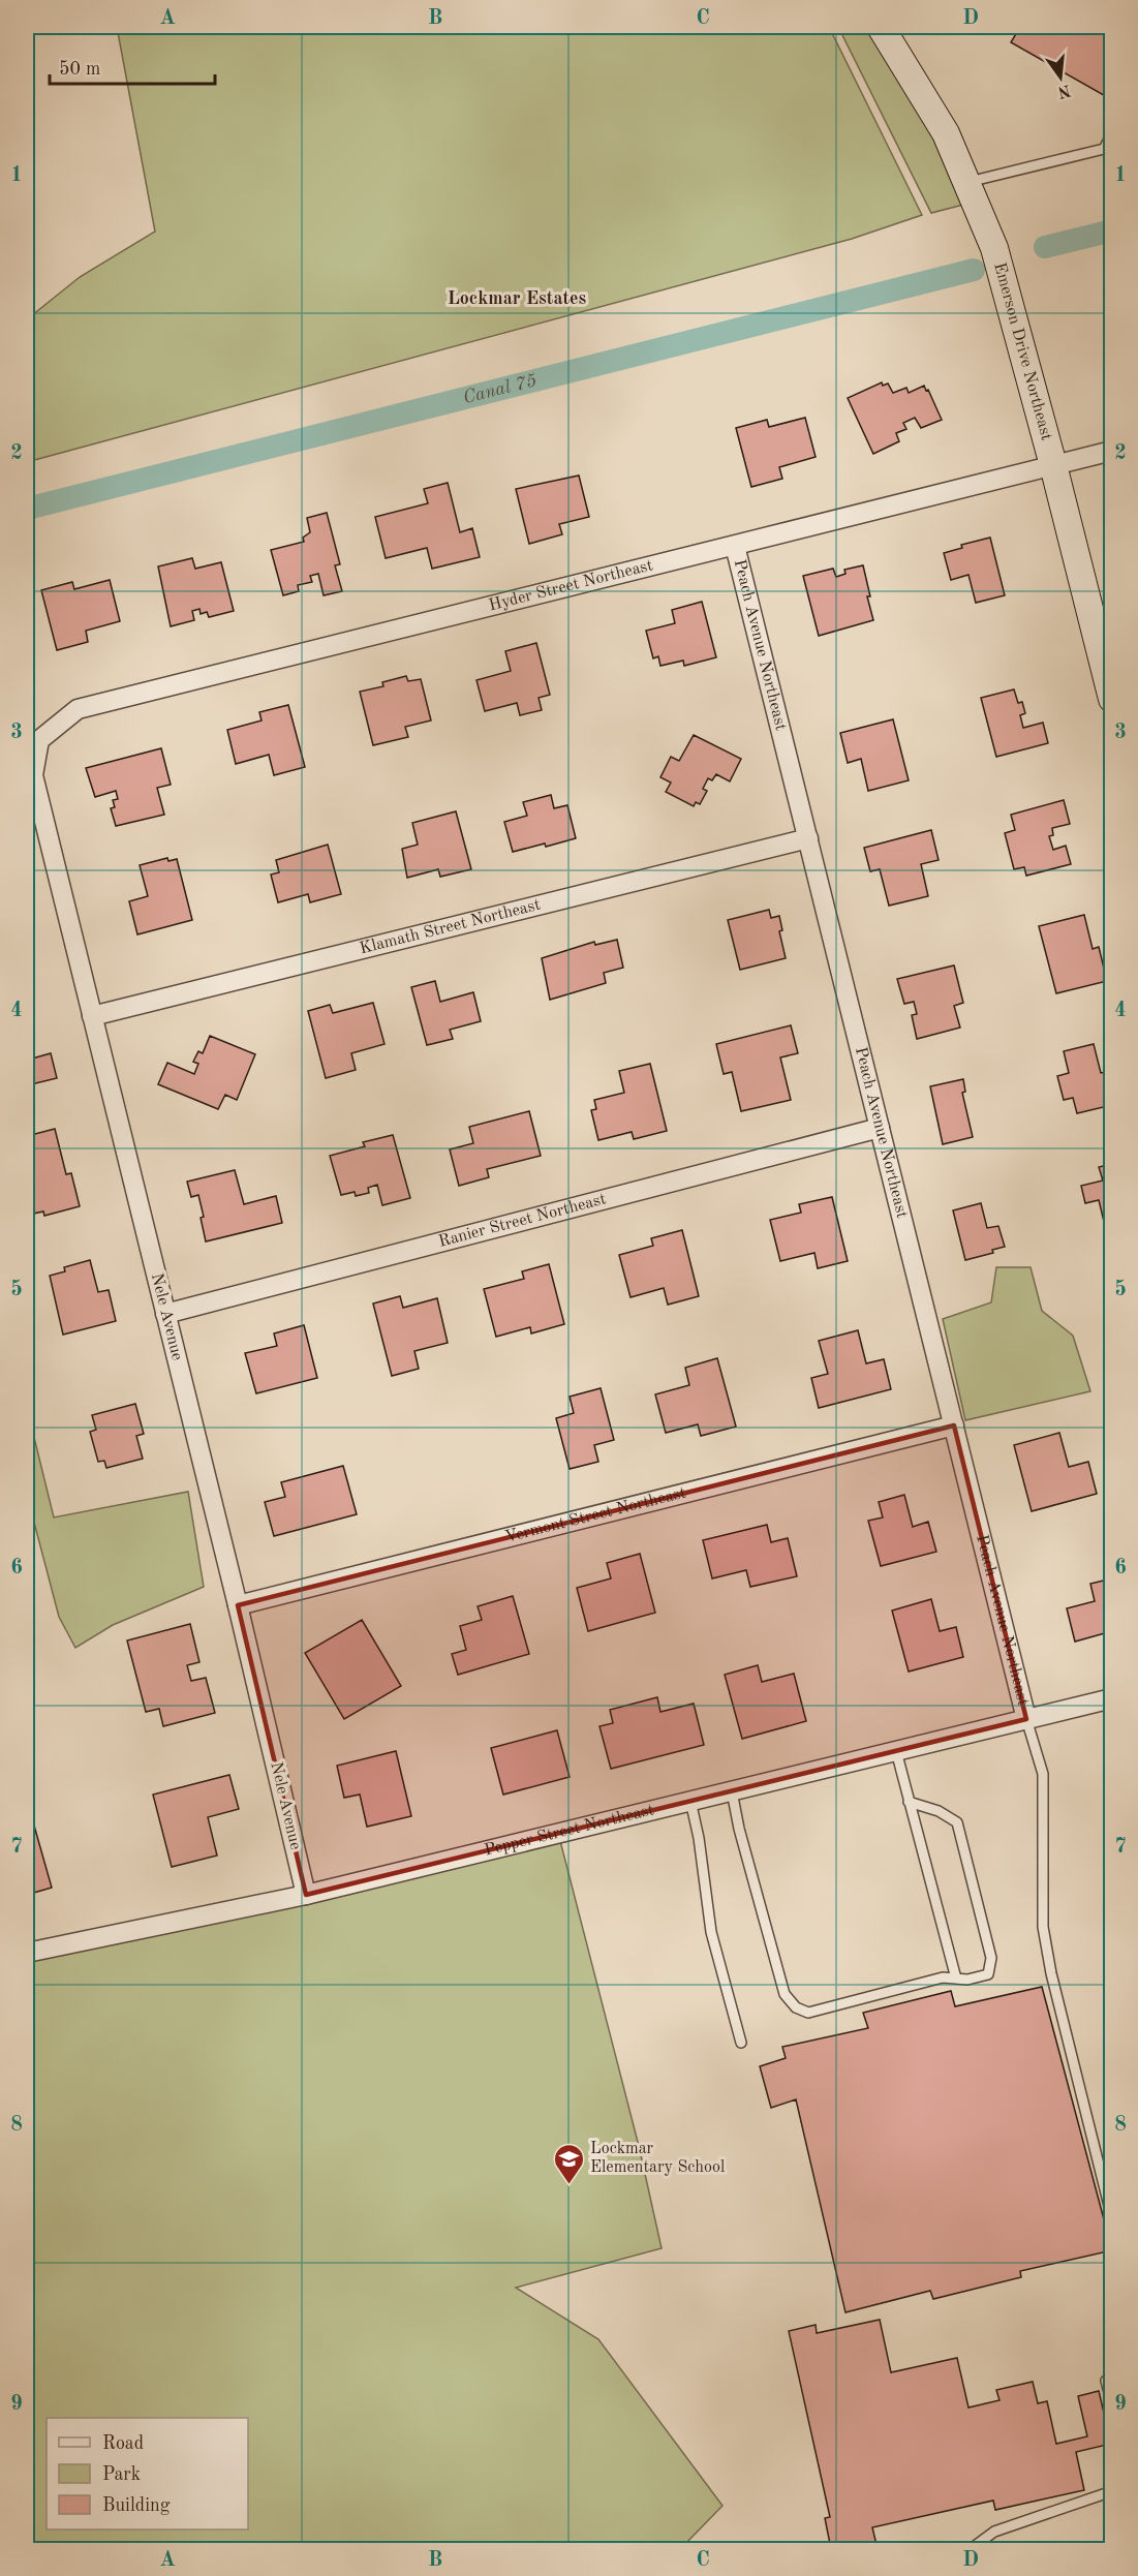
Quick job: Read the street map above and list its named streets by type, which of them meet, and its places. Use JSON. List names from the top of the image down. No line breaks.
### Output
{"streets":{"street":["Emerson Drive Northeast","Hyder Street Northeast","Peach Avenue Northeast","Klamath Street Northeast","Ranier Street Northeast","Nele Avenue","Vermont Street Northeast","Pepper Street Northeast"]},"crossings":[["Emerson Drive Northeast","Hyder Street Northeast"],["Hyder Street Northeast","Peach Avenue Northeast"],["Hyder Street Northeast","Nele Avenue"],["Peach Avenue Northeast","Klamath Street Northeast"],["Peach Avenue Northeast","Ranier Street Northeast"],["Peach Avenue Northeast","Vermont Street Northeast"],["Peach Avenue Northeast","Pepper Street Northeast"],["Klamath Street Northeast","Nele Avenue"],["Ranier Street Northeast","Nele Avenue"],["Nele Avenue","Vermont Street Northeast"],["Nele Avenue","Pepper Street Northeast"]],"districts":["Lockmar Estates"],"water":["Canal 75"],"places":{"school or university":["Lockmar Elementary School"]},"legend":["Road","Park","Building"],"scale_bar":"50 m","north":"bottom","grid":{"columns":["A","B","C","D"],"rows":["1","2","3","4","5","6","7","8","9"]}}
